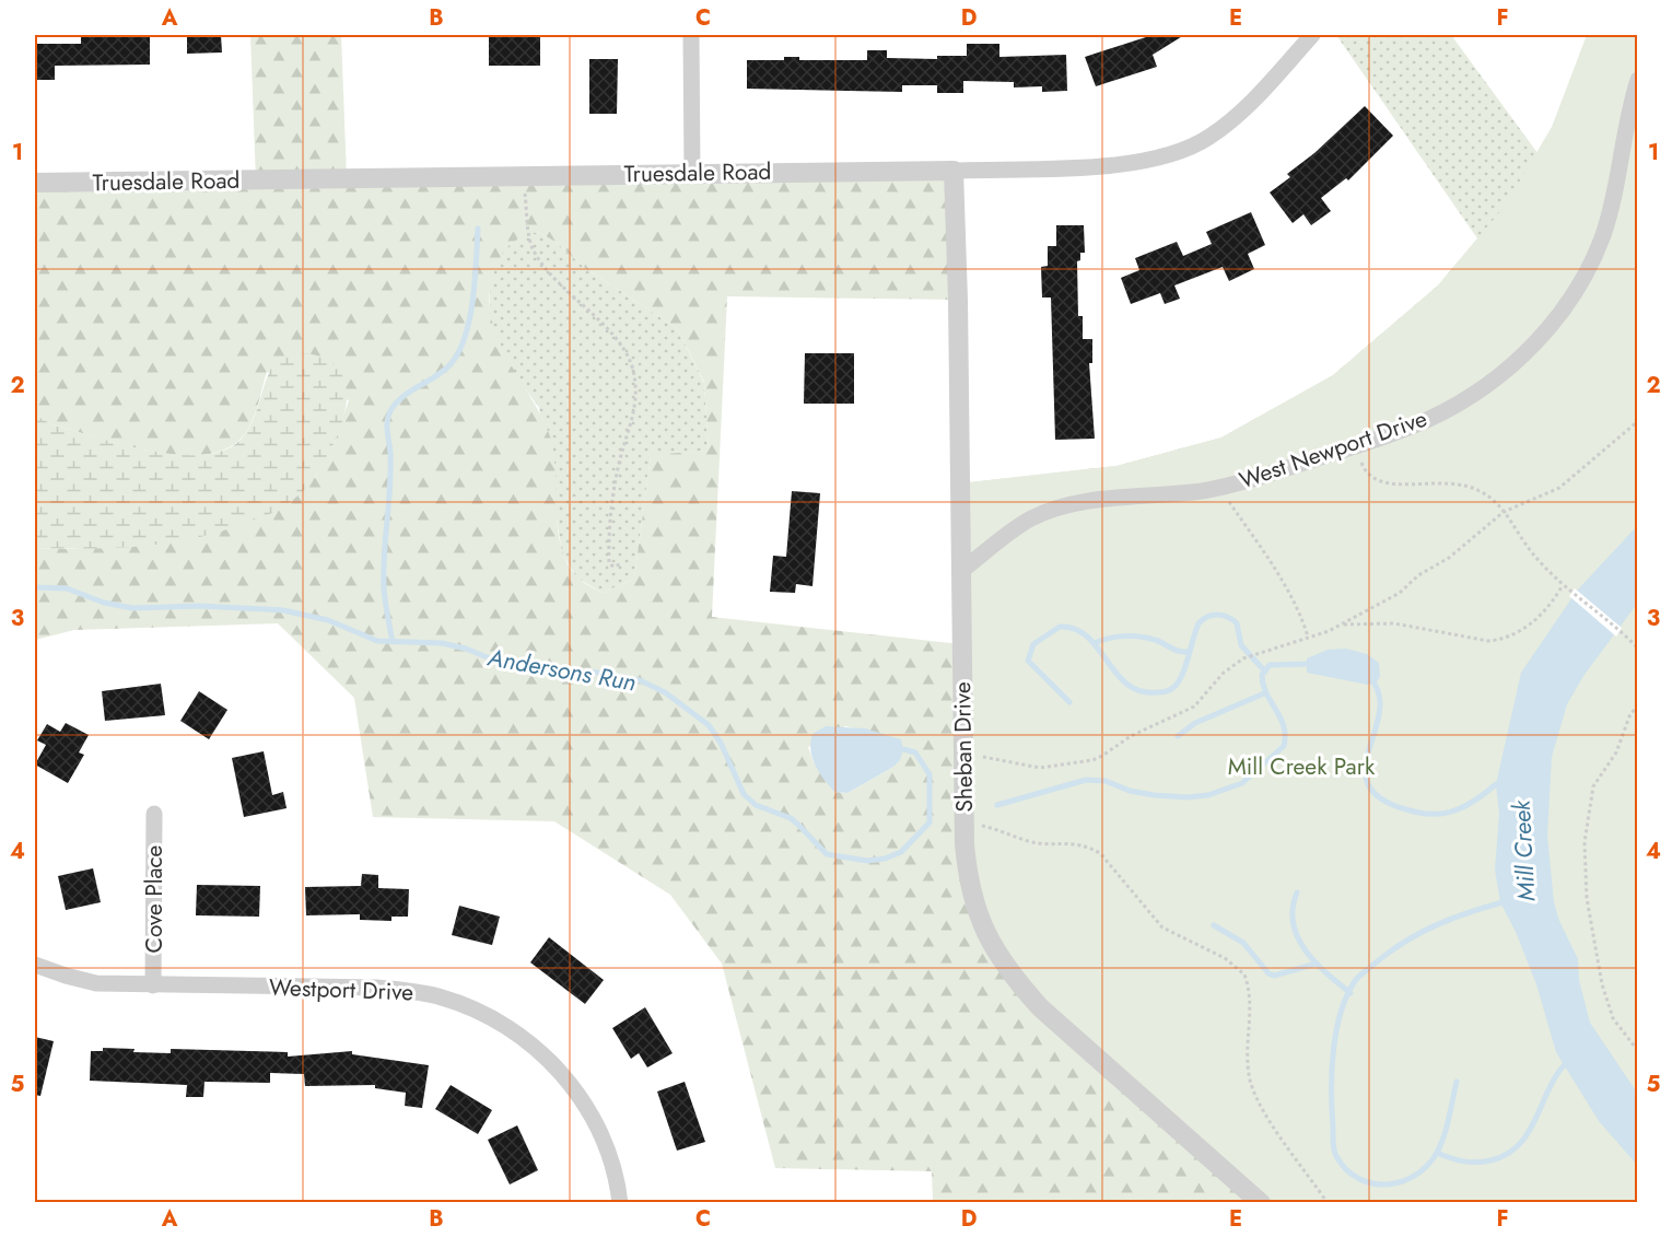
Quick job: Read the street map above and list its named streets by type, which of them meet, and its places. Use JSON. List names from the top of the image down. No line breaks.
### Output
{"streets":{"street":["Truesdale Road","West Newport Drive","Sheban Drive","Cove Place","Westport Drive"]},"crossings":[["Truesdale Road","Sheban Drive"],["West Newport Drive","Sheban Drive"],["Cove Place","Westport Drive"]],"water":["Andersons Run","Mill Creek"],"parks":["Mill Creek Park"],"grid":{"columns":["A","B","C","D","E","F"],"rows":["1","2","3","4","5"]}}
